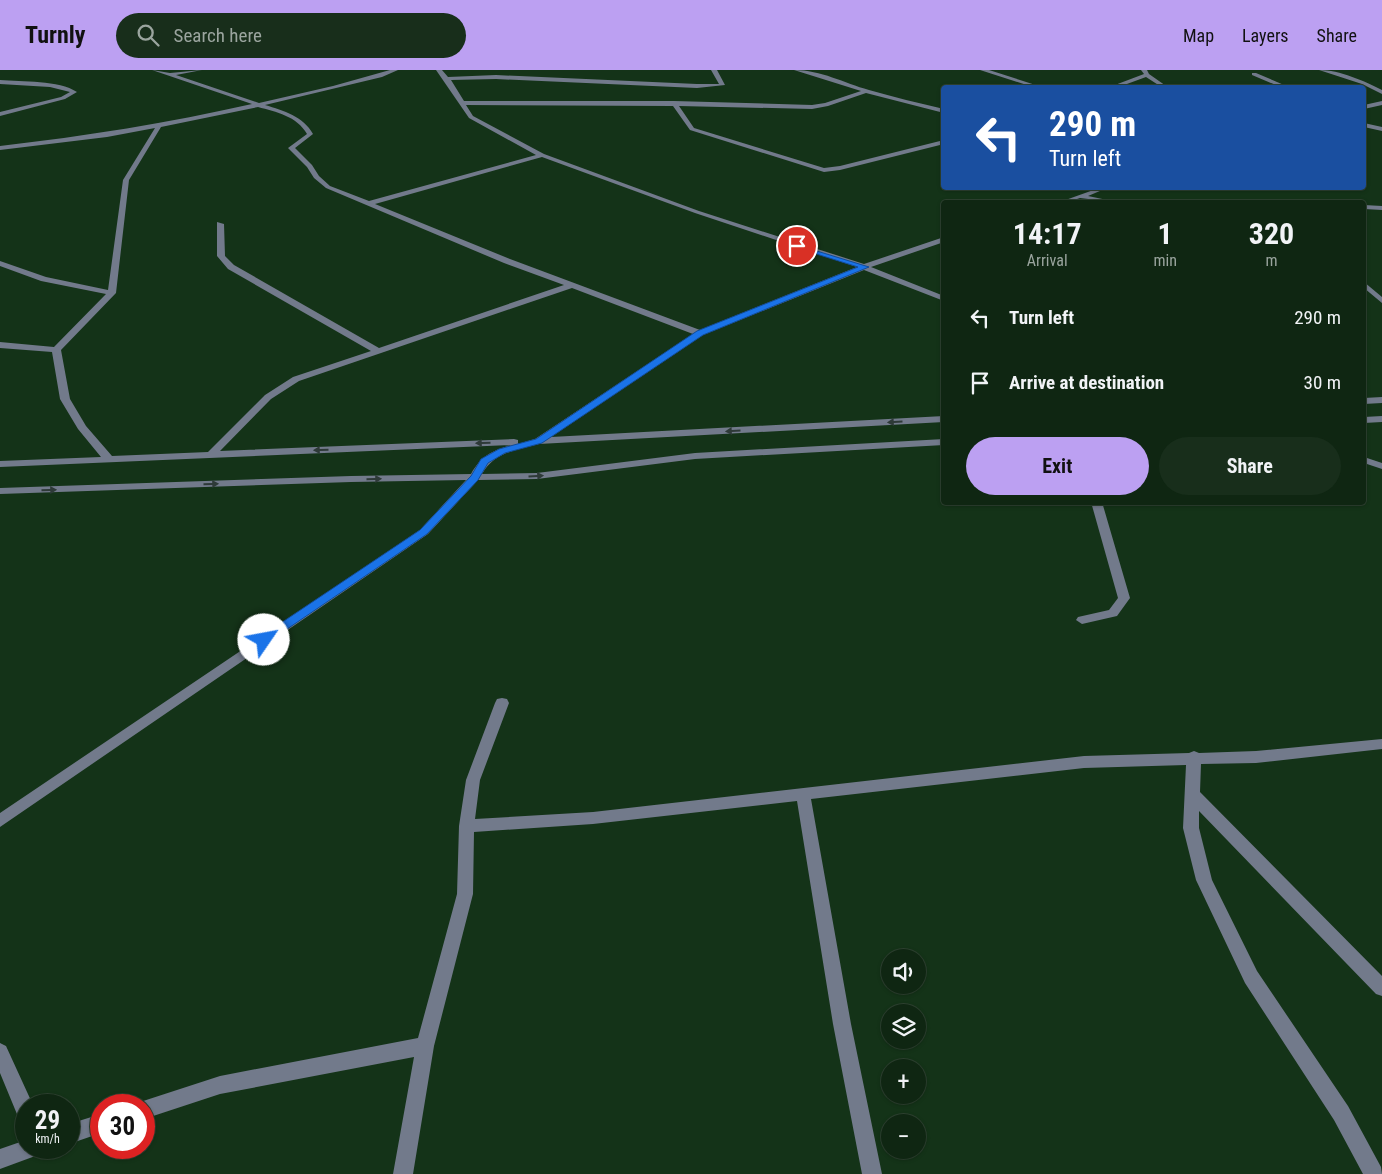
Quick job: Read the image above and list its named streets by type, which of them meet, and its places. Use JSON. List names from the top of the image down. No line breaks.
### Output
{"page":{"header":"Turnly","search":"Search here","nav":["Map","Layers","Share"],"turn":["290 m","Turn left"],"eta":["14:17","Arrival","1","min","320","m"],"list":[{"name":"Turn left","value":"290 m"},{"name":"Arrive at destination","value":"30 m"}],"buttons":["Exit","Share"],"map_buttons":["+","−"],"speed":"29 km/h","limit":"30"}}
